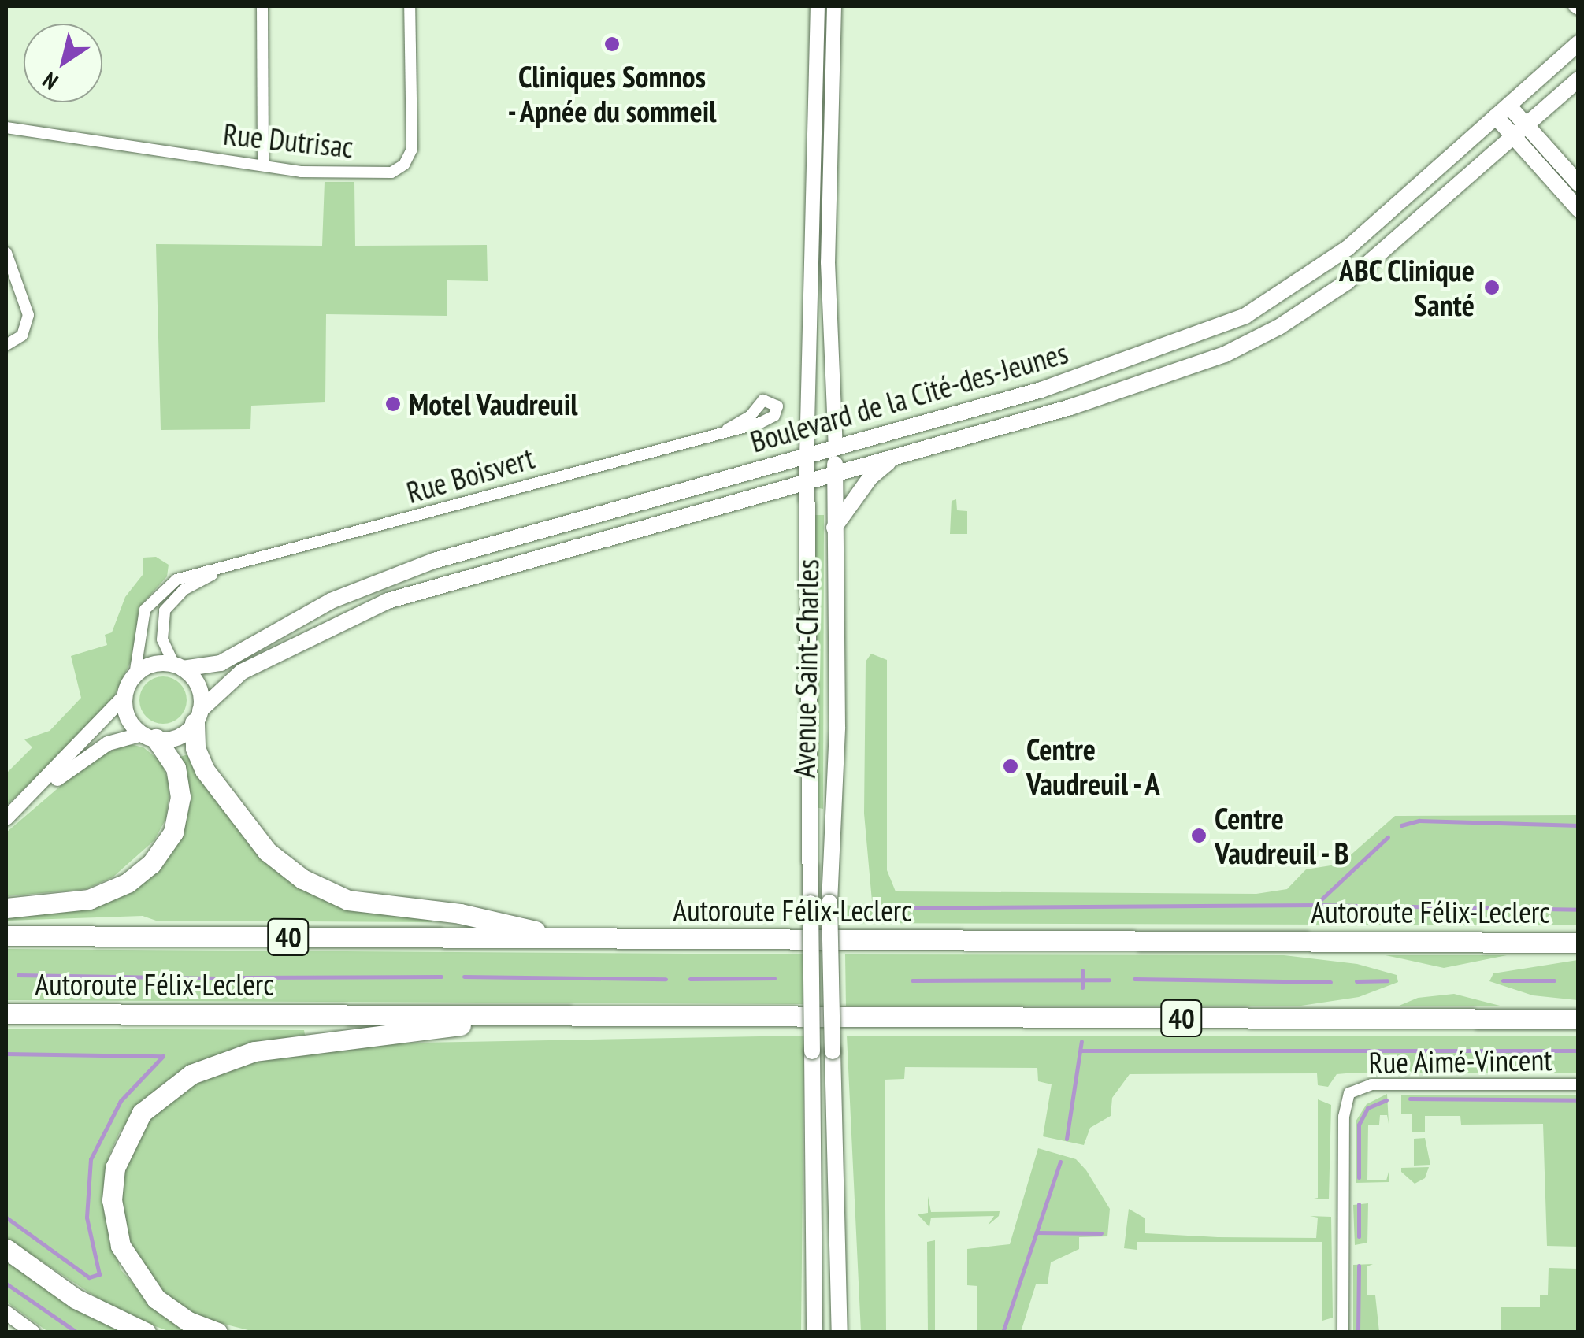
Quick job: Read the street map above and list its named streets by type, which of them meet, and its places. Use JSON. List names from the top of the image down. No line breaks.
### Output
{"streets":{"highway":["Autoroute Félix-Leclerc","40"],"main road":["Boulevard de la Cité-des-Jeunes","Avenue Saint-Charles"],"street":["Rue Dutrisac","Rue Boisvert","Rue Aimé-Vincent"]},"crossings":[["Boulevard de la Cité-des-Jeunes","Rue Boisvert"],["Boulevard de la Cité-des-Jeunes","Avenue Saint-Charles"]],"places":["Cliniques Somnos - Apnée du sommeil","ABC Clinique Santé","Motel Vaudreuil","Centre Vaudreuil - A","Centre Vaudreuil - B"],"north":"bottom left"}
